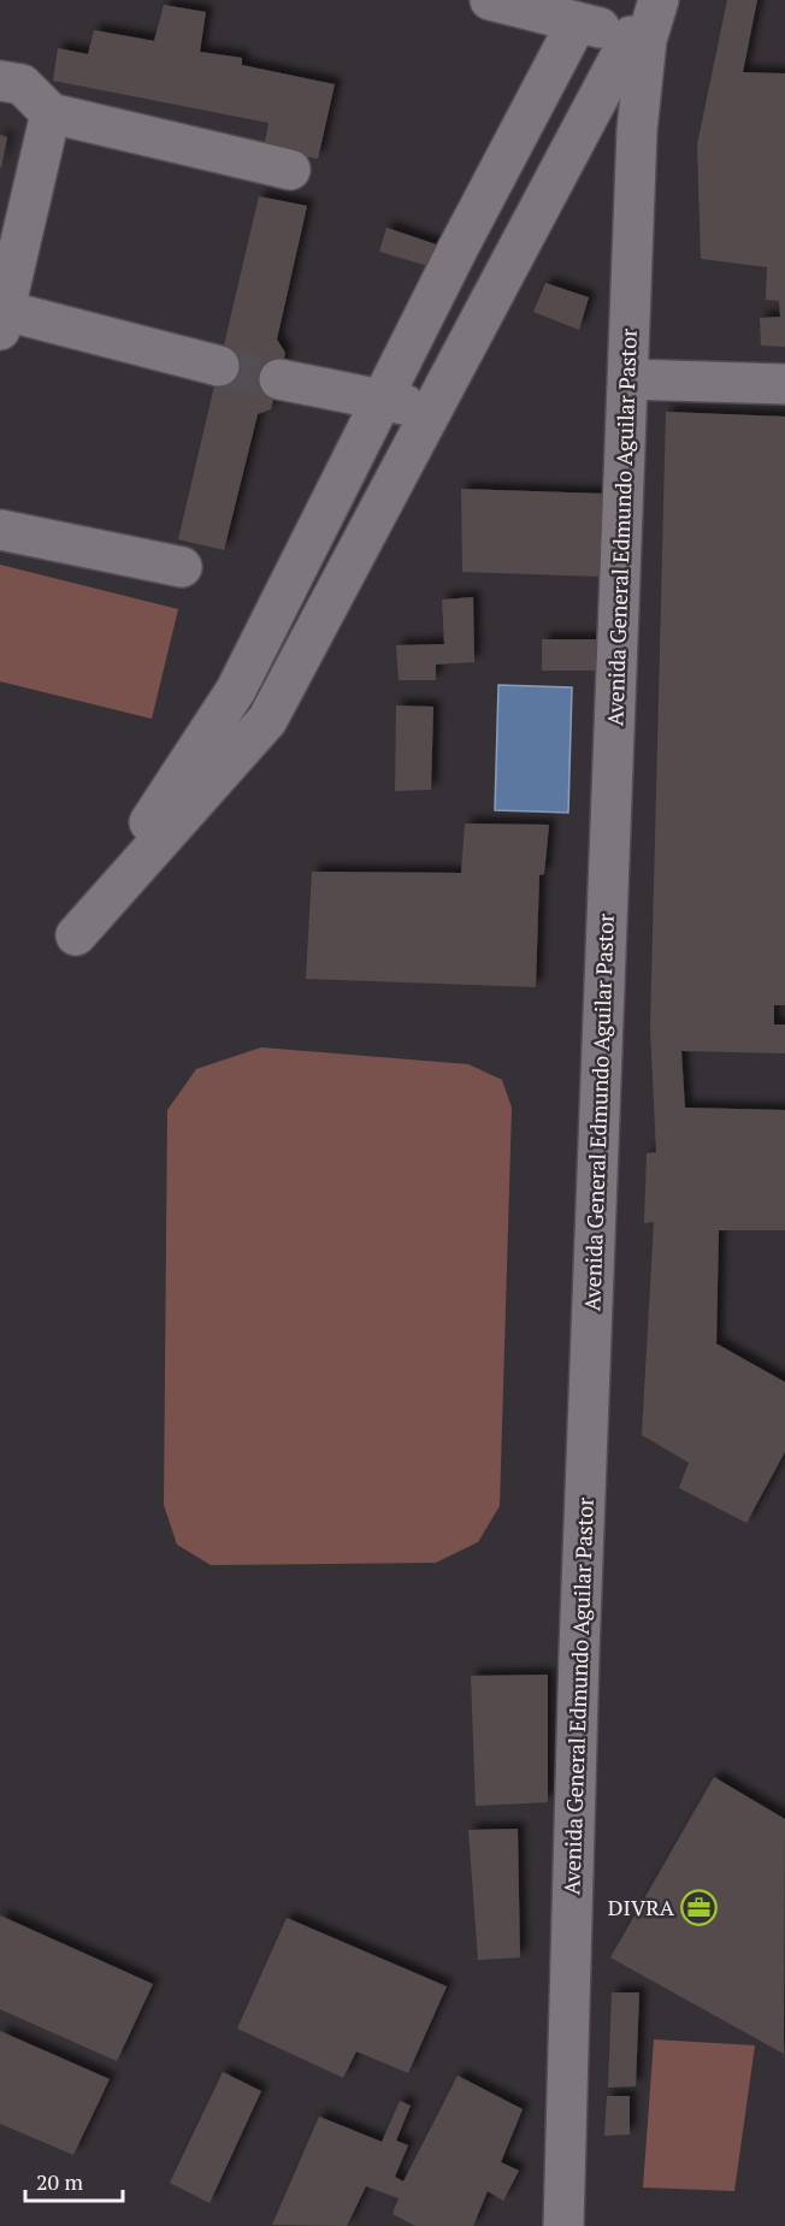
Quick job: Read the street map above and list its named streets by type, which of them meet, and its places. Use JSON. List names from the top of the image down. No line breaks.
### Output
{"streets":{"street":["Avenida General Edmundo Aguilar Pastor"]},"places":{"office":["DIVRA"]},"scale_bar":"20 m"}
